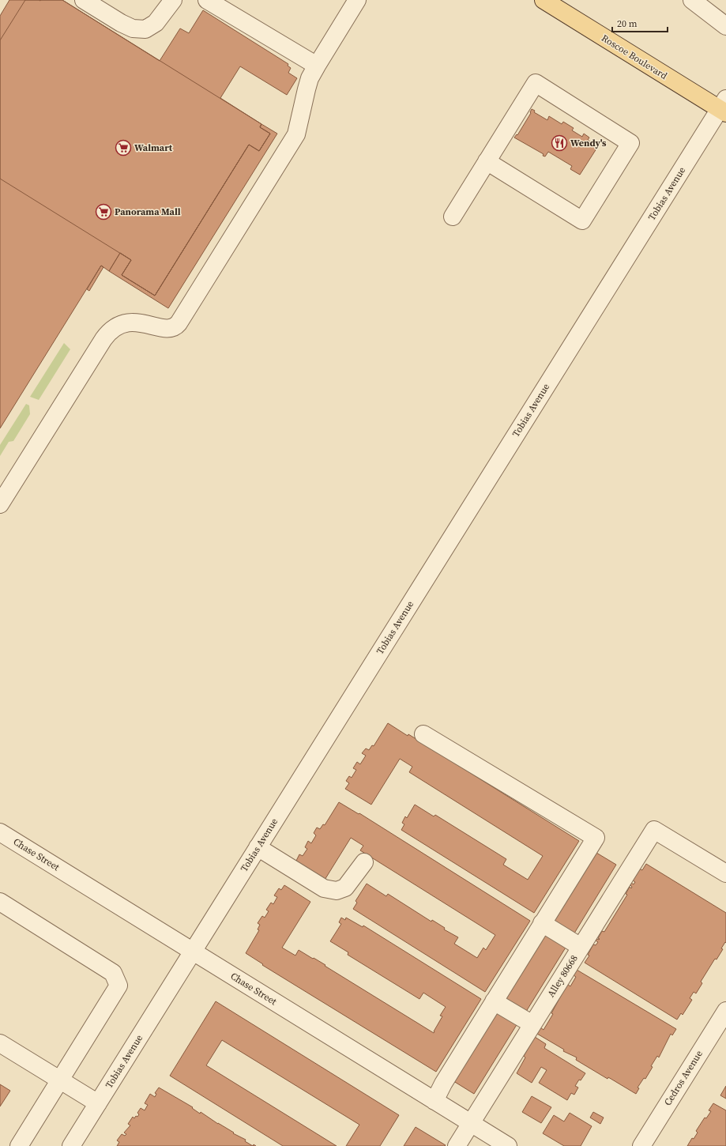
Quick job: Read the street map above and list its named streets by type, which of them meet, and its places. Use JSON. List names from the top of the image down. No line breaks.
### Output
{"streets":{"main road":["Roscoe Boulevard"],"street":["Tobias Avenue","Chase Street","Alley 80668","Cedros Avenue"]},"crossings":[["Roscoe Boulevard","Tobias Avenue"],["Tobias Avenue","Chase Street"],["Chase Street","Alley 80668"]],"places":{"restaurant":["Wendy's"],"supermarket":["Walmart","Panorama Mall"]},"scale_bar":"20 m"}
